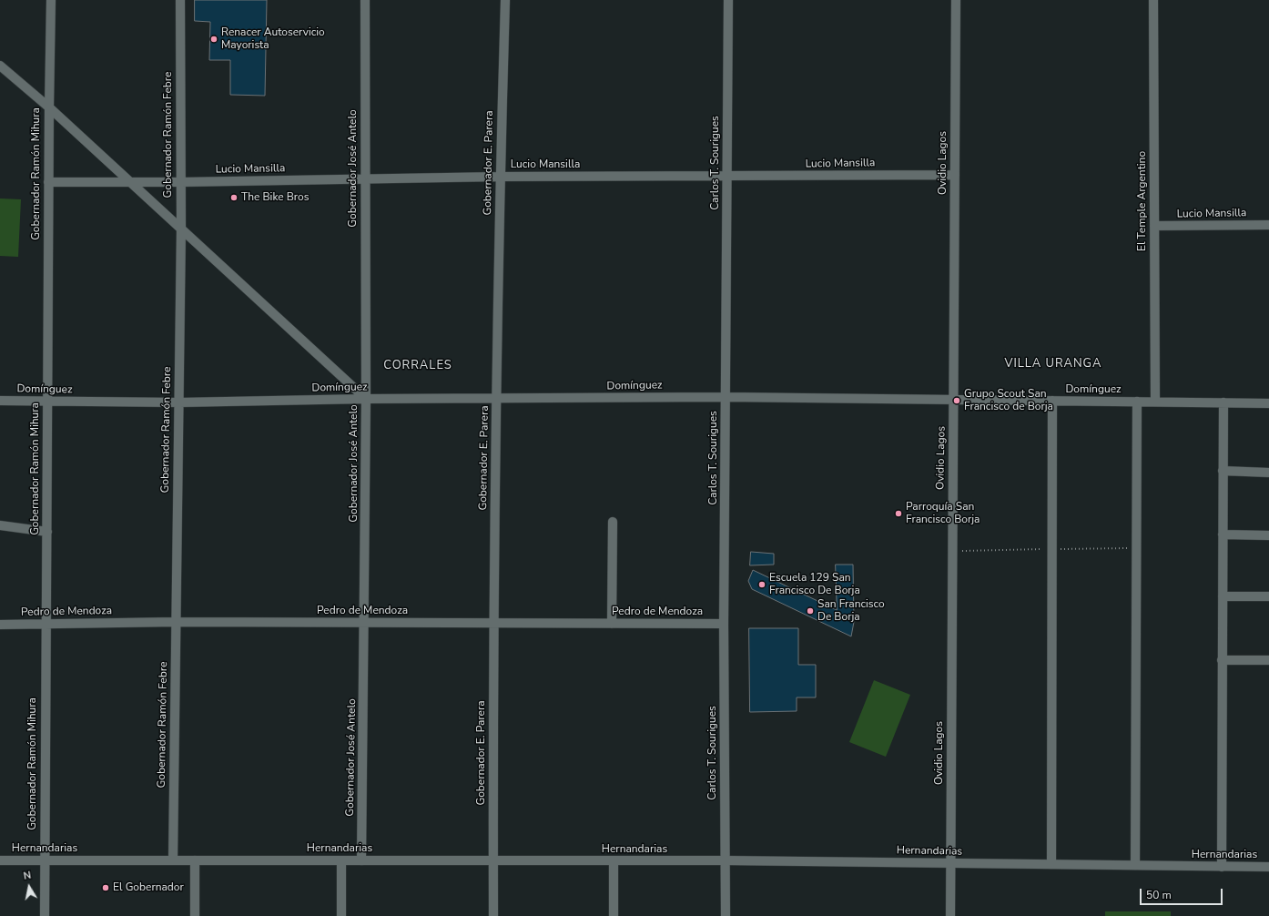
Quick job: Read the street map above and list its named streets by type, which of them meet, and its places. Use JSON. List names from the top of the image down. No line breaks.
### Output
{"streets":{"street":["Gobernador Ramón Febre","Gobernador E. Parera","Carlos T. Sourigues","Ovidio Lagos","Lucio Mansilla","Gobernador José Antelo","Gobernador Ramón Mihura","El Temple Argentino","Domínguez","Pedro de Mendoza","Hernandarias"]},"crossings":[["Gobernador Ramón Febre","Lucio Mansilla"],["Gobernador Ramón Febre","Domínguez"],["Gobernador Ramón Febre","Pedro de Mendoza"],["Gobernador Ramón Febre","Hernandarias"],["Gobernador E. Parera","Lucio Mansilla"],["Gobernador E. Parera","Domínguez"],["Gobernador E. Parera","Pedro de Mendoza"],["Gobernador E. Parera","Hernandarias"],["Carlos T. Sourigues","Lucio Mansilla"],["Carlos T. Sourigues","Domínguez"],["Carlos T. Sourigues","Pedro de Mendoza"],["Carlos T. Sourigues","Hernandarias"],["Ovidio Lagos","Lucio Mansilla"],["Ovidio Lagos","Domínguez"],["Ovidio Lagos","Hernandarias"],["Lucio Mansilla","Gobernador José Antelo"],["Lucio Mansilla","Gobernador Ramón Mihura"],["Lucio Mansilla","El Temple Argentino"],["Gobernador José Antelo","Domínguez"],["Gobernador José Antelo","Pedro de Mendoza"],["Gobernador José Antelo","Hernandarias"],["Gobernador Ramón Mihura","Domínguez"],["Gobernador Ramón Mihura","Pedro de Mendoza"],["Gobernador Ramón Mihura","Hernandarias"],["El Temple Argentino","Domínguez"]],"districts":["VILLA URANGA","CORRALES"],"places":["Renacer Autoservicio Mayorista","The Bike Bros","Grupo Scout San Francisco de Borja","Parroquía San Francisco Borja","Escuela 129 San Francisco De Borja","San Francisco De Borja","El Gobernador"],"scale_bar":"50 m","north":"top"}
